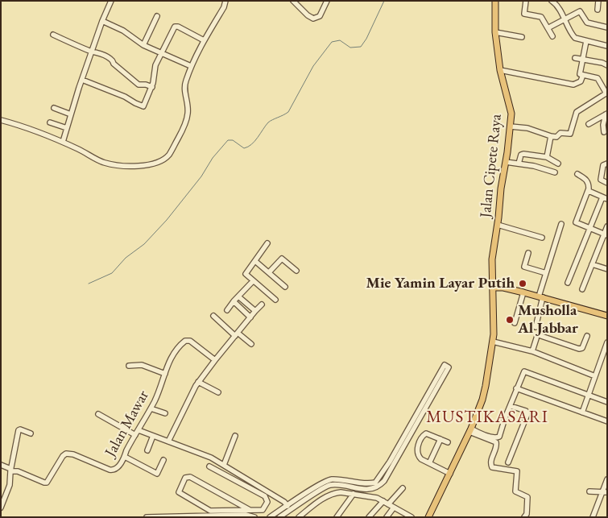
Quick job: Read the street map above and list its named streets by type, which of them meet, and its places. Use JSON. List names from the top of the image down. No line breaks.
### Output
{"streets":{"main road":["Jalan Cipete Raya"],"street":["Jalan Mawar"]},"districts":["MUSTIKASARI"],"places":["Mie Yamin Layar Putih","Musholla Al Jabbar"]}
